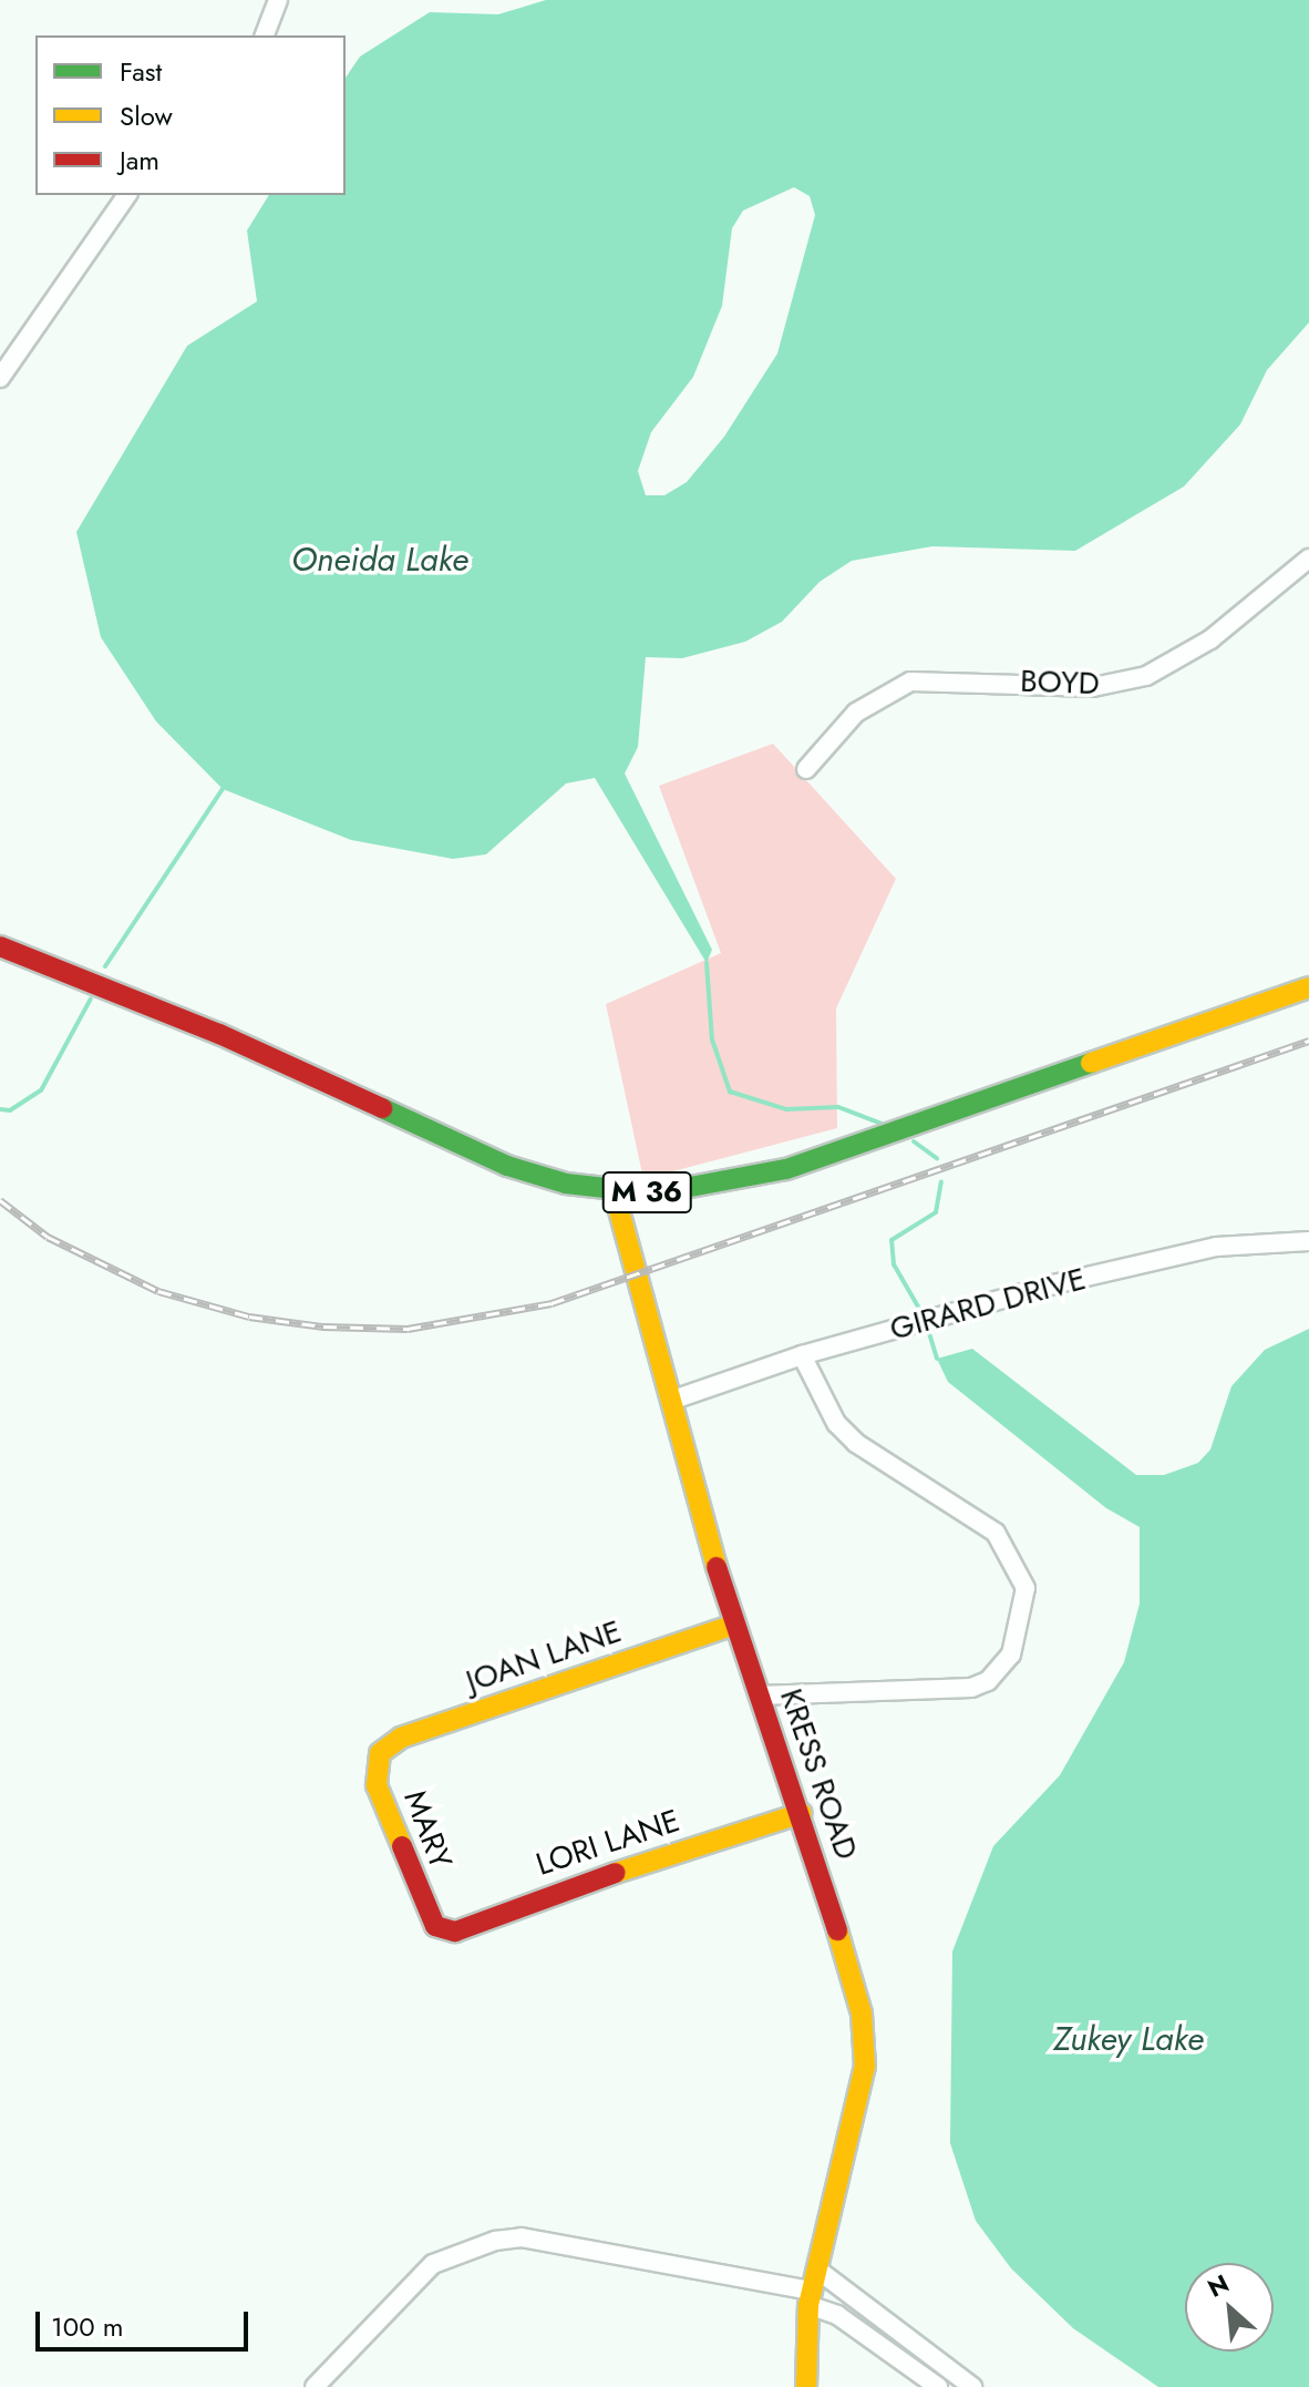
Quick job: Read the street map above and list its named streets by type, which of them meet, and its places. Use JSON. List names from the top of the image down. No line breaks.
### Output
{"streets":{"street":["BOYD","M 36","GIRARD DRIVE","JOAN LANE","KRESS ROAD","MARY","LORI LANE"]},"crossings":[["M 36","KRESS ROAD"],["GIRARD DRIVE","KRESS ROAD"],["JOAN LANE","KRESS ROAD"],["JOAN LANE","MARY"],["KRESS ROAD","LORI LANE"],["MARY","LORI LANE"]],"water":["Oneida Lake","Zukey Lake"],"legend":["Fast","Slow","Jam"],"scale_bar":"100 m","north":"top left"}
